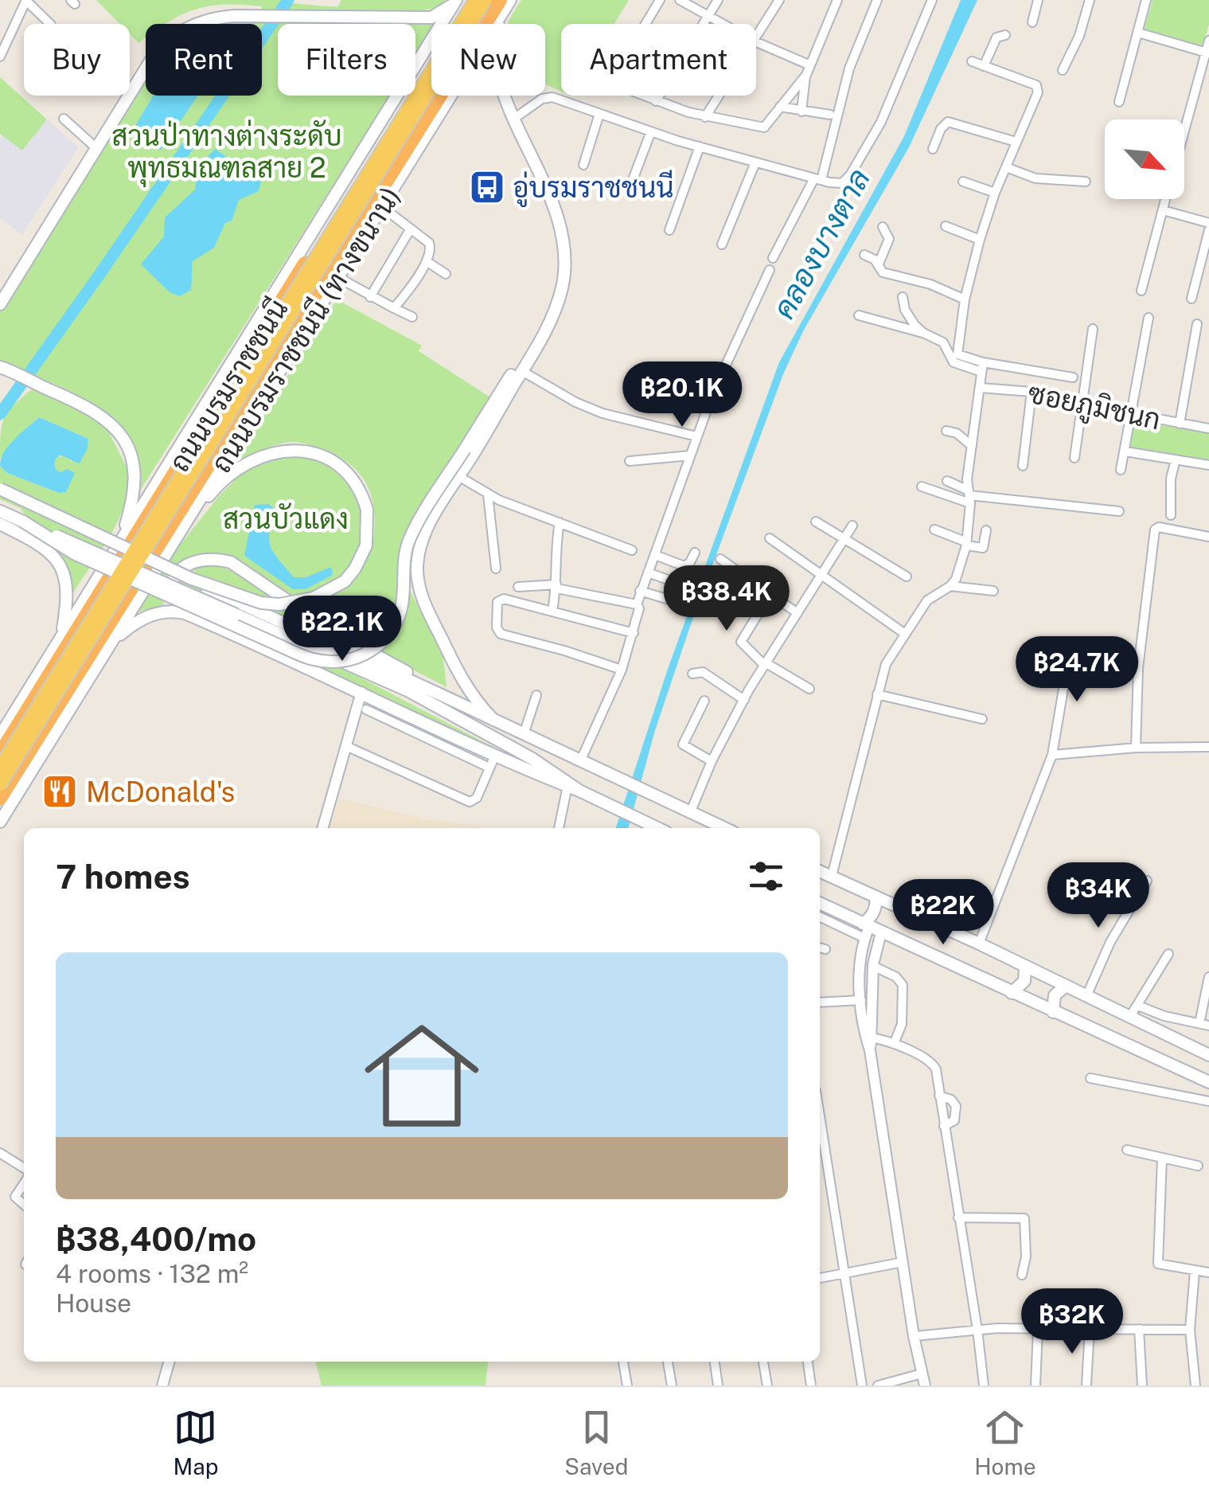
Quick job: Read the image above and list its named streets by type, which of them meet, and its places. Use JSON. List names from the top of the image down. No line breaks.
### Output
{"streets":{"highway":["ถนนบรมราชชนนี"],"main road":["ถนนบรมราชชนนี (ทางขนาน)"],"street":["ซอยภูมิชนก"]},"crossings":[["ถนนบรมราชชนนี (ทางขนาน)","ถนนบรมราชชนนี"]],"water":["คลองบางตาล"],"parks":["สวนป่าทางต่างระดับ พุทธมณฑลสาย 2","สวนบัวแดง"],"places":{"bus stop":["อู่บรมราชชนนี"],"restaurant":["McDonald's"]},"north":"bottom right","page":{"chip":["Buy","Rent","Filters","New","Apartment"],"price":["฿20.1K","฿38.4K","฿22.1K","฿24.7K","฿34K","฿22K","฿32K"],"heading":"7 homes","list":[{"name":"฿38,400/mo","note":"4 rooms · 132 m² · House"}],"tabs":["Map","Saved","Home"]}}
